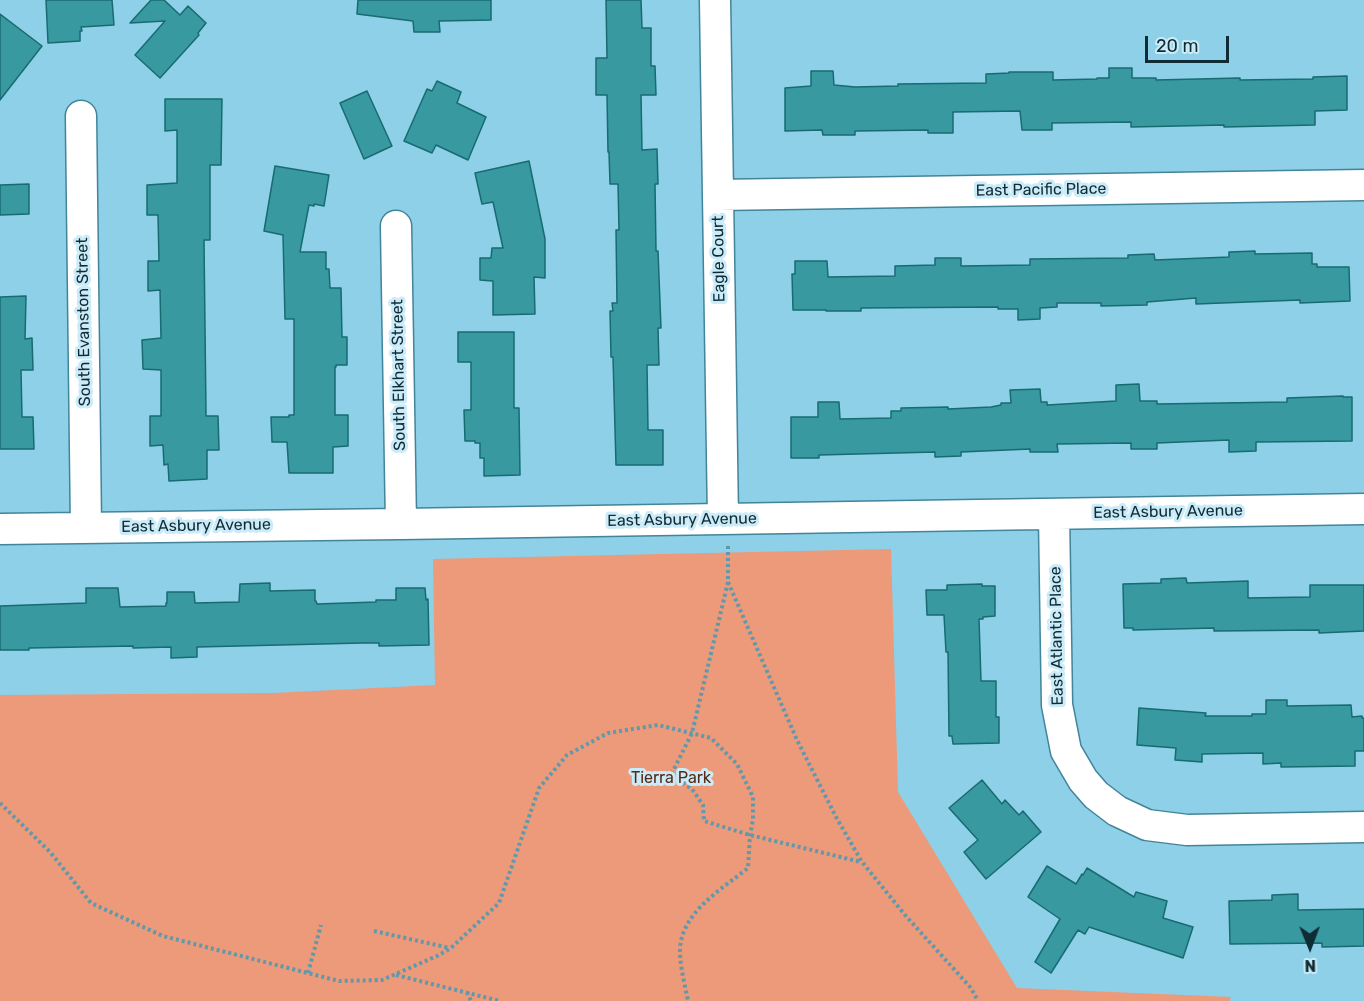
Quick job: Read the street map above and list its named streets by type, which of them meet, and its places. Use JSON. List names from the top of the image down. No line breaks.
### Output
{"streets":{"street":["East Pacific Place","Eagle Court","South Evanston Street","South Elkhart Street","East Asbury Avenue","East Atlantic Place"]},"crossings":[["East Pacific Place","Eagle Court"],["Eagle Court","East Asbury Avenue"],["South Evanston Street","East Asbury Avenue"],["South Elkhart Street","East Asbury Avenue"],["East Asbury Avenue","East Atlantic Place"]],"parks":["Tierra Park"],"scale_bar":"20 m","north":"bottom"}
